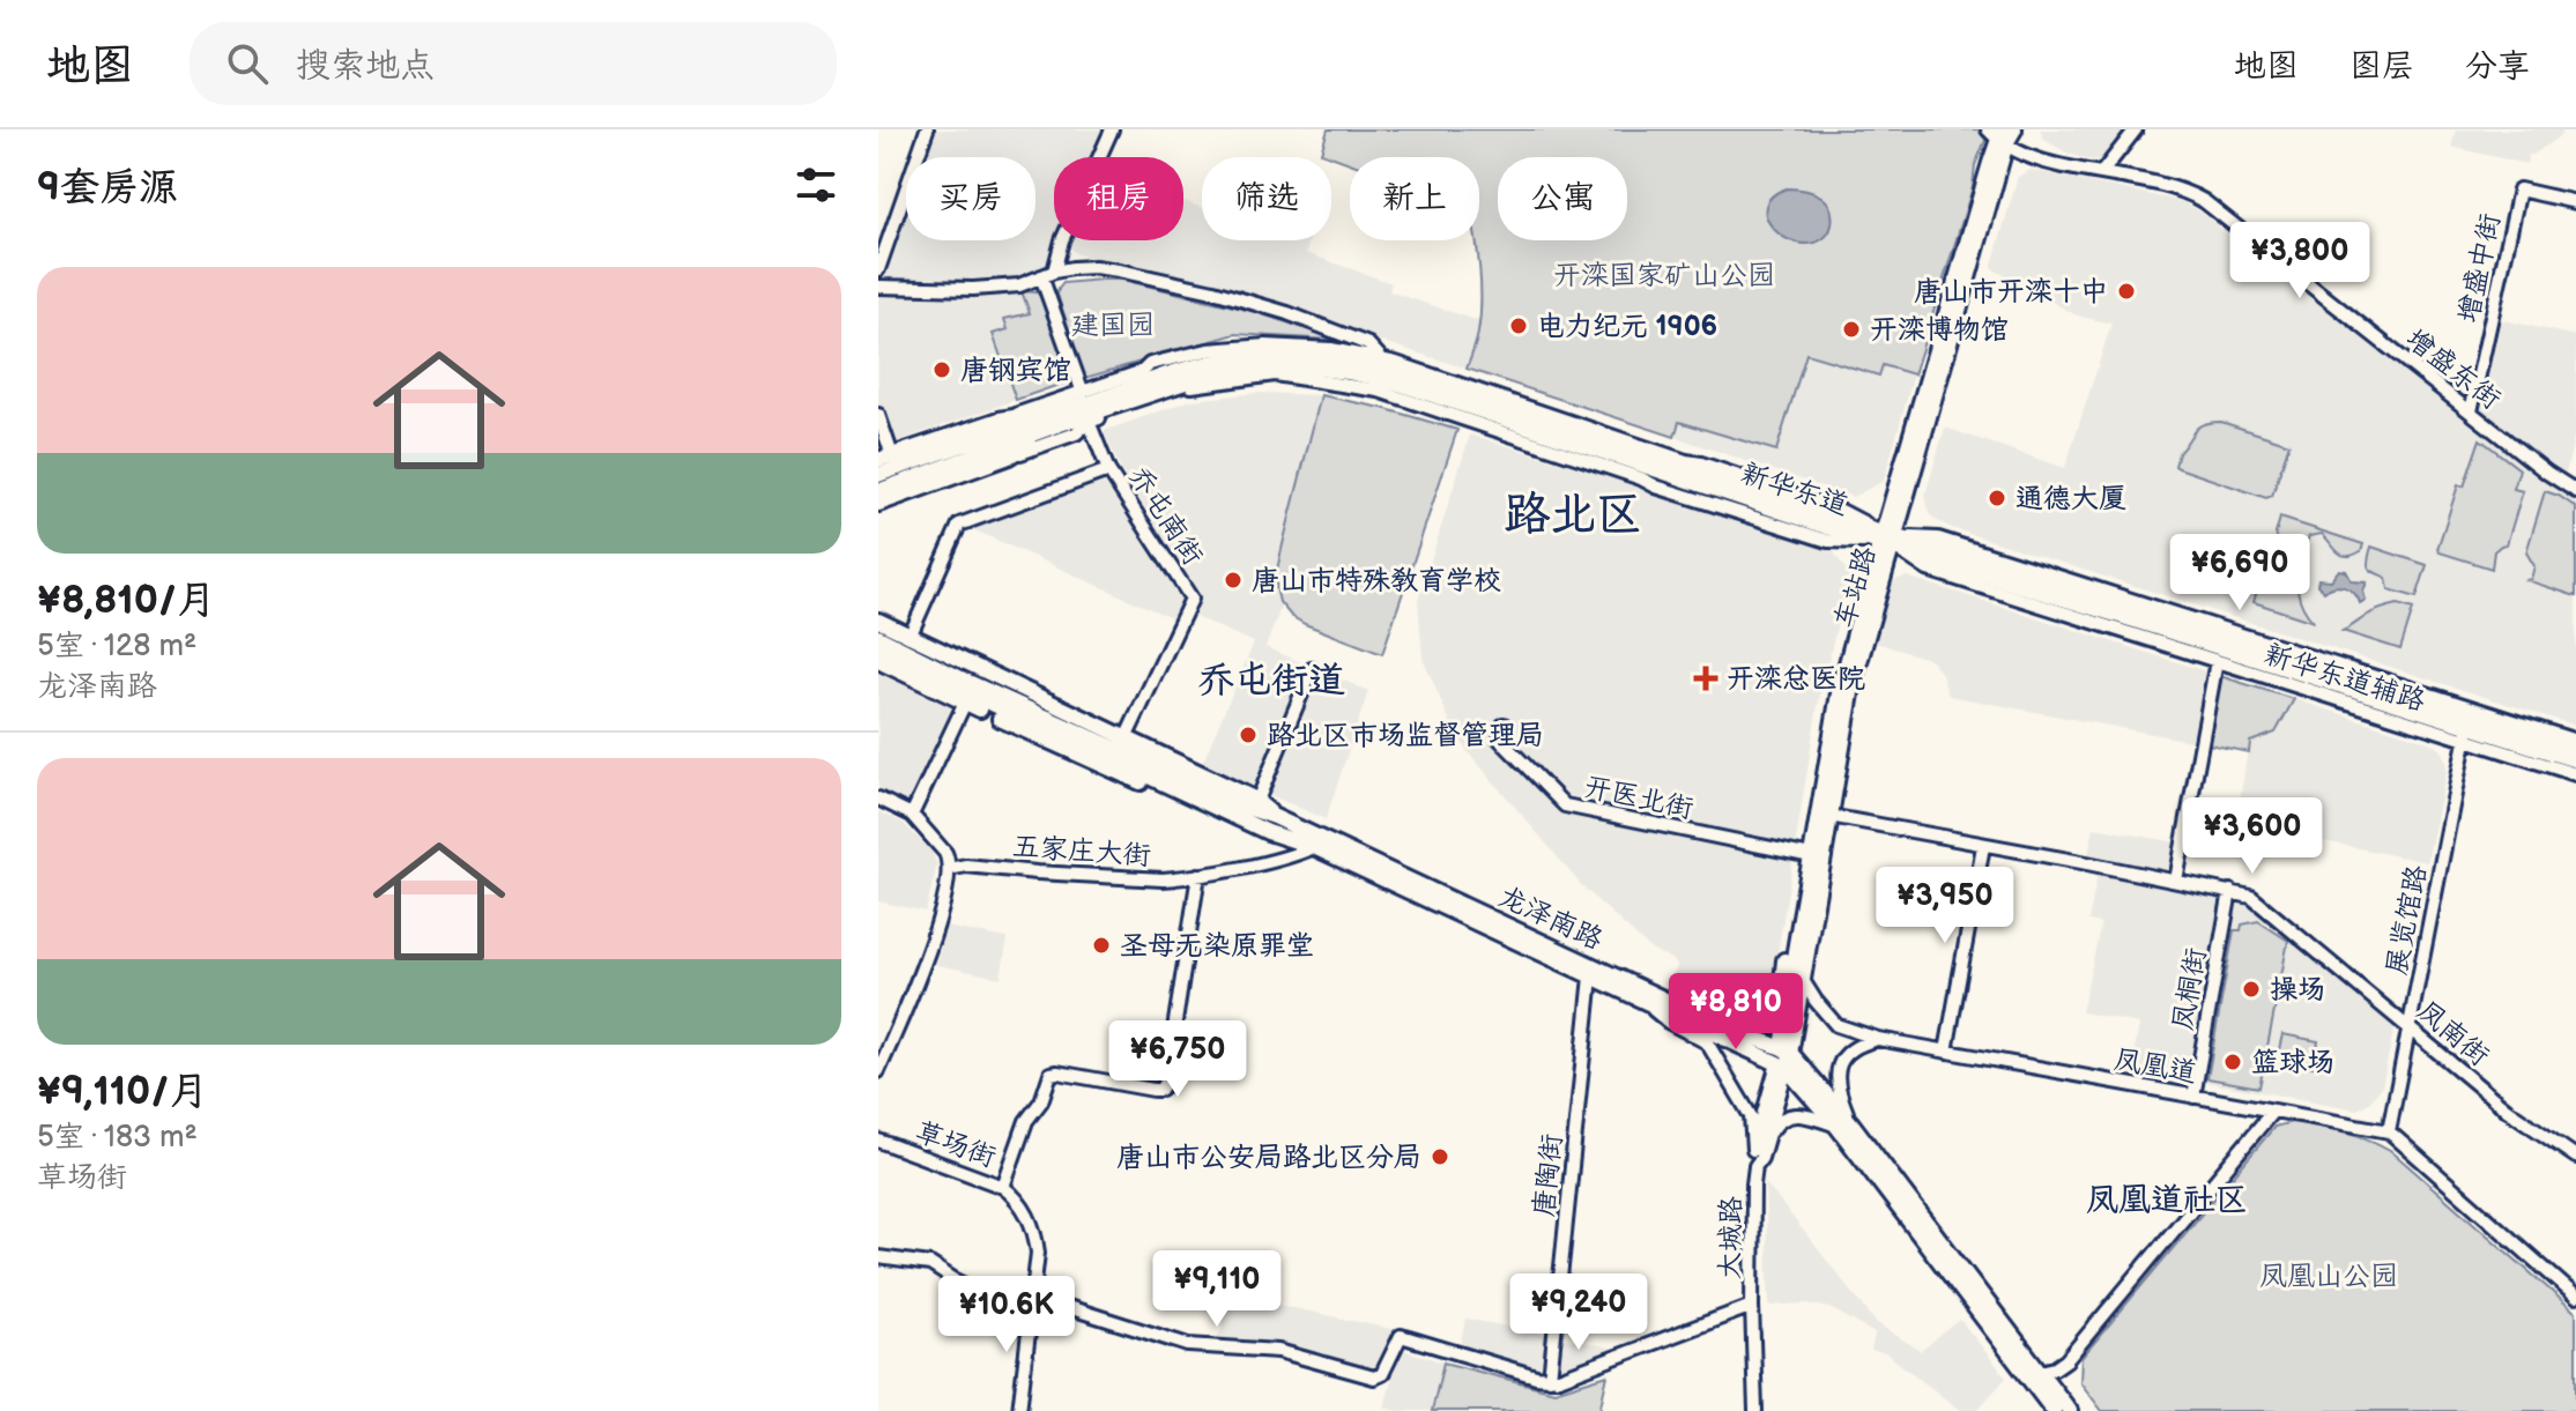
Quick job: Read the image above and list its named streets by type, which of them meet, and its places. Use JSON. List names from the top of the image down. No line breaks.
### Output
{"streets":{"main road":["新华东道","车站路","龙泽南路"],"street":["增盛中街","增盛东街","乔屯南街","新华东道辅路","开医北街","五家庄大街","展览馆路","凤桐街","凤南街","凤凰道","草场街","唐陶街","大城路"]},"crossings":[["增盛中街","增盛东街"],["增盛东街","车站路"],["新华东道","乔屯南街"],["新华东道","车站路"],["新华东道","新华东道辅路"],["新华东道","展览馆路"],["车站路","新华东道辅路"],["车站路","开医北街"],["车站路","龙泽南路"],["车站路","凤南街"],["车站路","凤凰道"],["新华东道辅路","展览馆路"],["五家庄大街","龙泽南路"],["龙泽南路","唐陶街"],["展览馆路","凤南街"],["展览馆路","凤凰道"],["凤桐街","凤南街"],["凤桐街","凤凰道"]],"districts":["路北区","乔屯街道","凤凰道社区"],"parks":["开滦国家矿山公园","建国园","凤凰山公园"],"places":{"other":["唐山市开滦十中","电力纪元 1906","开滦博物馆","唐钢宾馆","通德大厦","唐山市特殊教育学校","路北区市场监督管理局","圣母无染原罪堂","操场","篮球场","唐山市公安局路北区分局"],"health":["开滦总医院"]},"page":{"header":"地图","search":"搜索地点","nav":["地图","图层","分享"],"heading":"9套房源","chip":["买房","租房","筛选","新上","公寓"],"price":["¥3,800","¥6,690","¥3,600","¥3,950","¥8,810","¥6,750","¥9,110","¥9,240","¥10.6K"],"list":[{"name":"¥8,810/月","note":"5室 · 128 m² · 龙泽南路"},{"name":"¥9,110/月","note":"5室 · 183 m² · 草场街"}]}}
